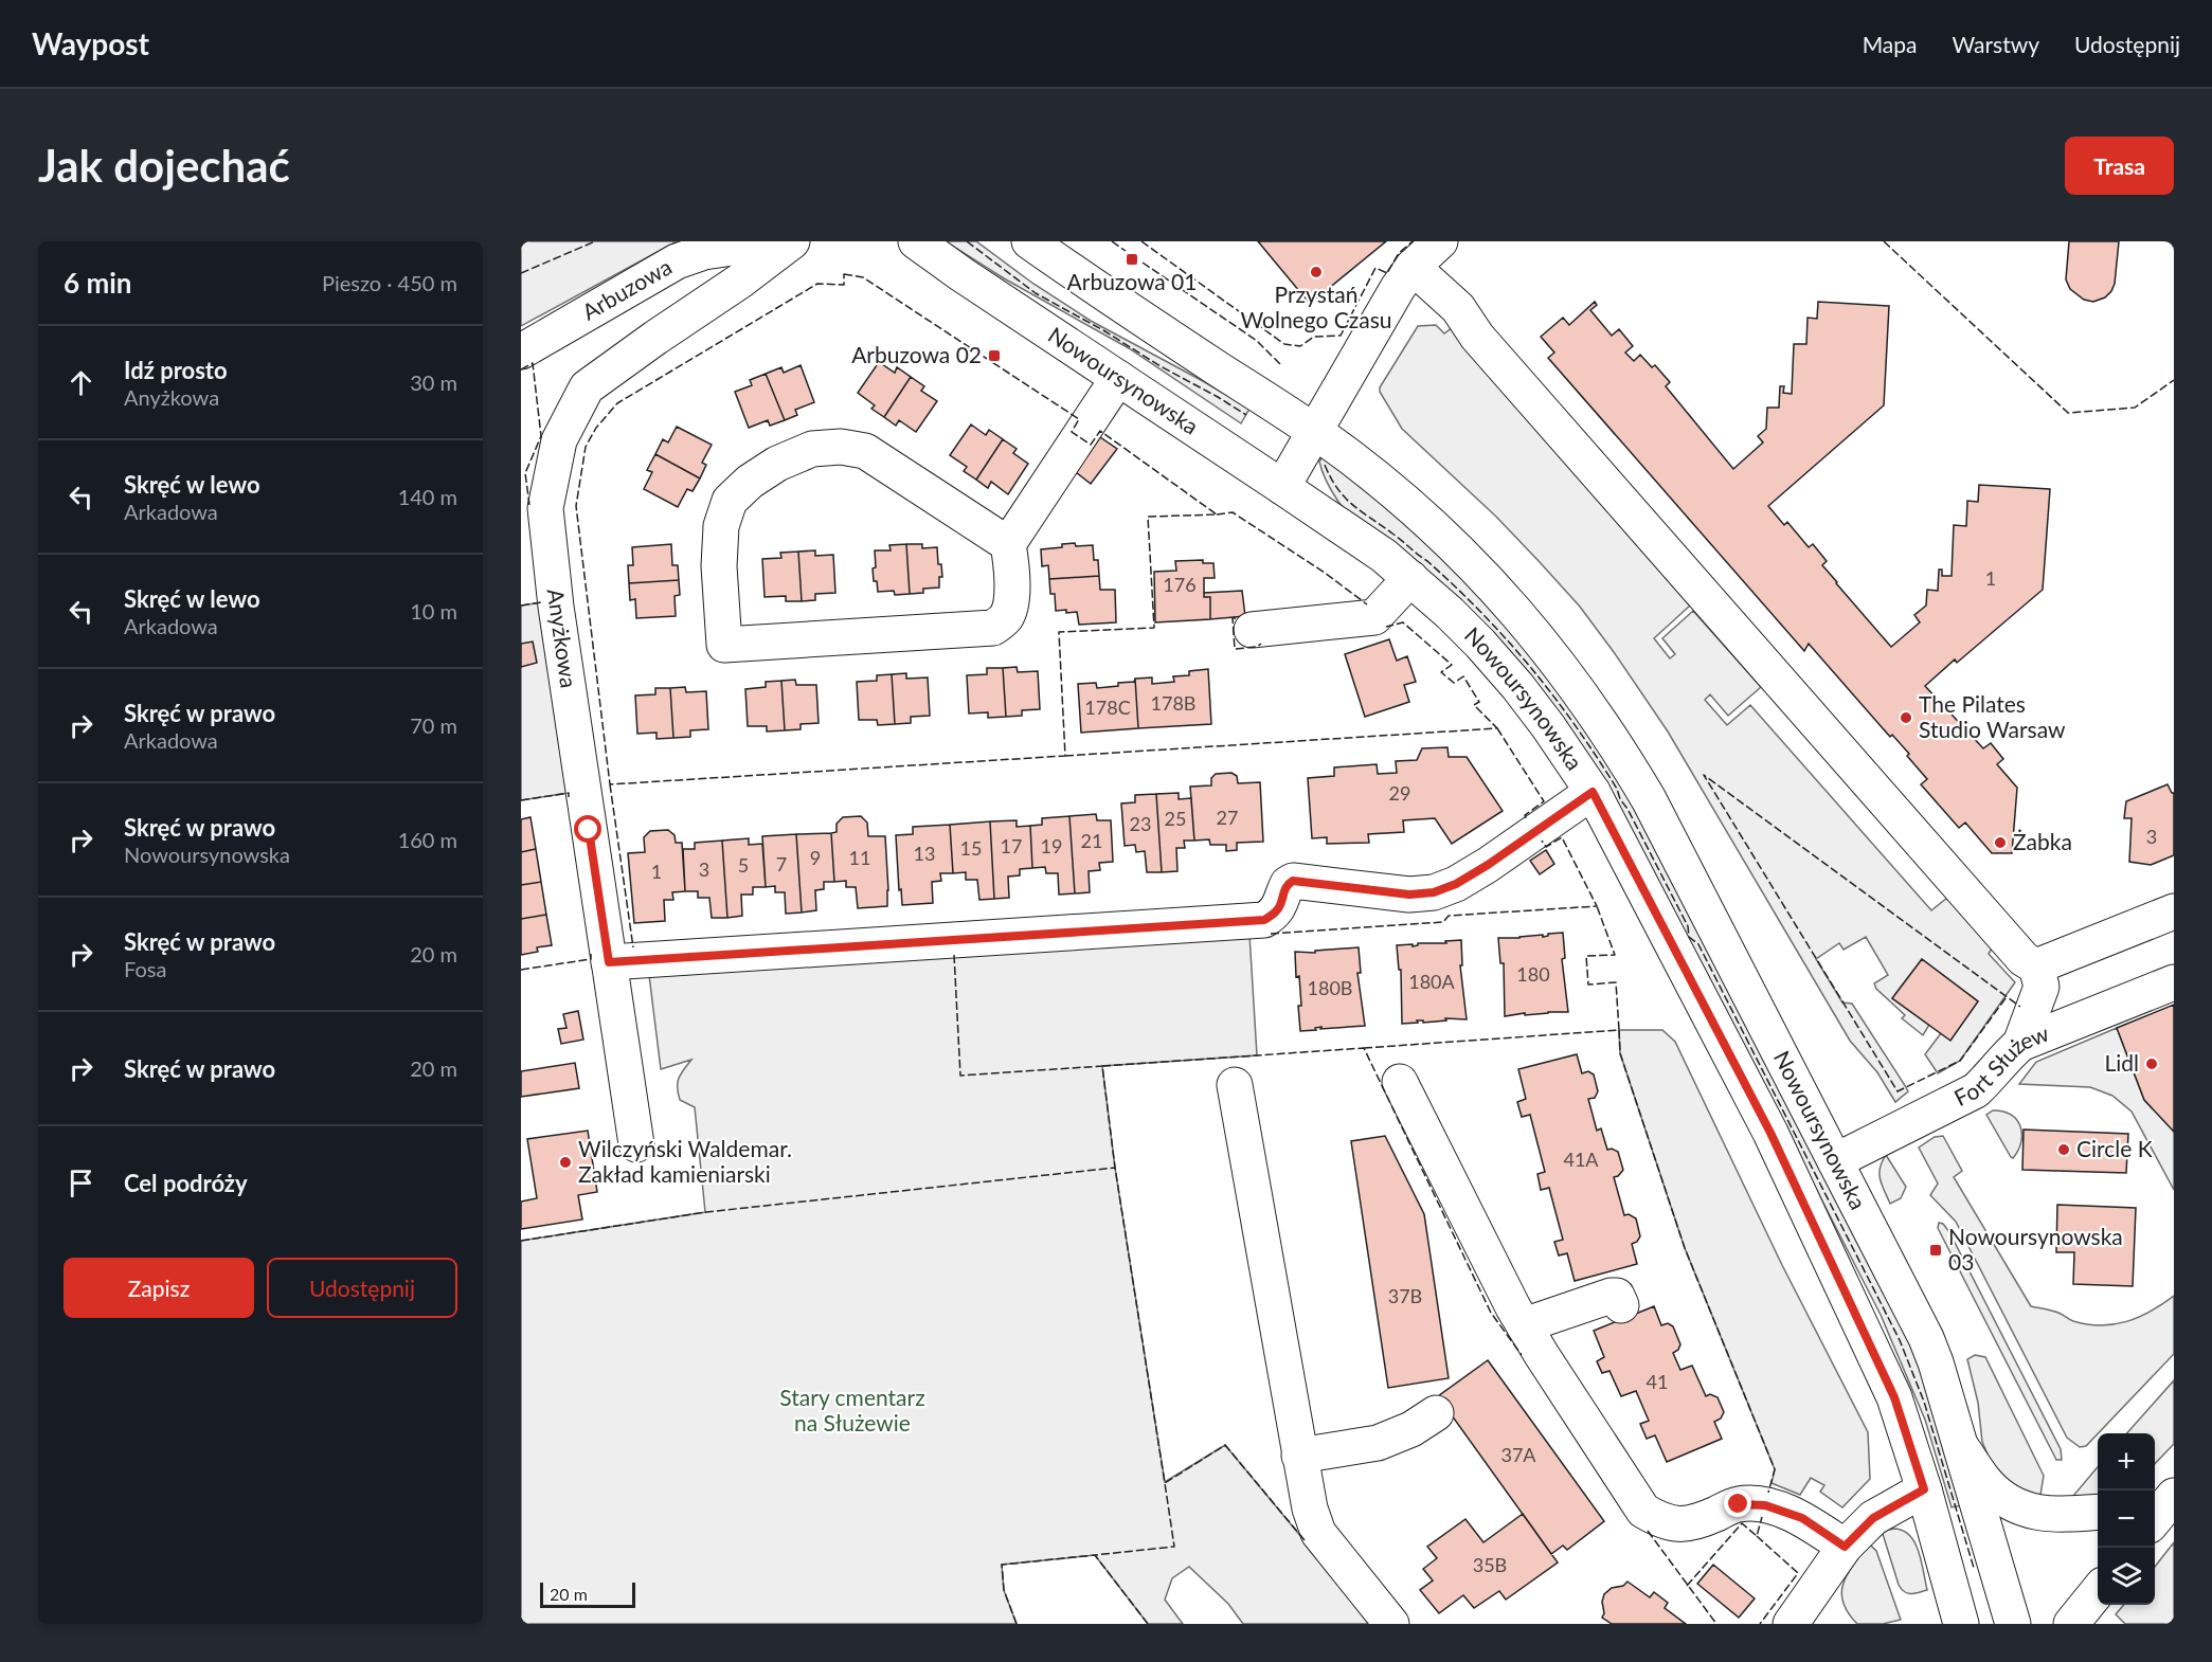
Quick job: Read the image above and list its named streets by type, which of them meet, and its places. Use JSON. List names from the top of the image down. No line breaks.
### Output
{"streets":{"street":["Arbuzowa","Nowoursynowska","Anyżkowa","Fort Służew"]},"crossings":[["Nowoursynowska","Fort Służew"]],"parks":["Stary cmentarz na Służewie"],"places":{"transit":["Arbuzowa 01","Arbuzowa 02","Nowoursynowska 03"],"other":["Przystań Wolnego Czasu","The Pilates Studio Warsaw","Żabka","Lidl","Circle K","Wilczyński Waldemar. Zakład kamieniarski"]},"house_numbers":["1","176","178B","178C","29","27","25","23","3","21","17","19","15","13","9","11","7","5","3","1","180","180A","180B","41A","37B","41","37A","35B"],"scale_bar":"20 m","page":{"header":"Waypost","nav":["Mapa","Warstwy","Udostępnij"],"buttons":["Trasa",["Zapisz","Udostępnij"]],"title":"Jak dojechać","heading":["6 min","Pieszo · 450 m"],"list":[["Idź prosto","Anyżkowa","30 m"],["Skręć w lewo","Arkadowa","140 m"],["Skręć w lewo","Arkadowa","10 m"],["Skręć w prawo","Arkadowa","70 m"],["Skręć w prawo","Nowoursynowska","160 m"],["Skręć w prawo","Fosa","20 m"],["Skręć w prawo","20 m"],"Cel podróży"],"map_buttons":["+","−"],"scale":"20 m"}}
